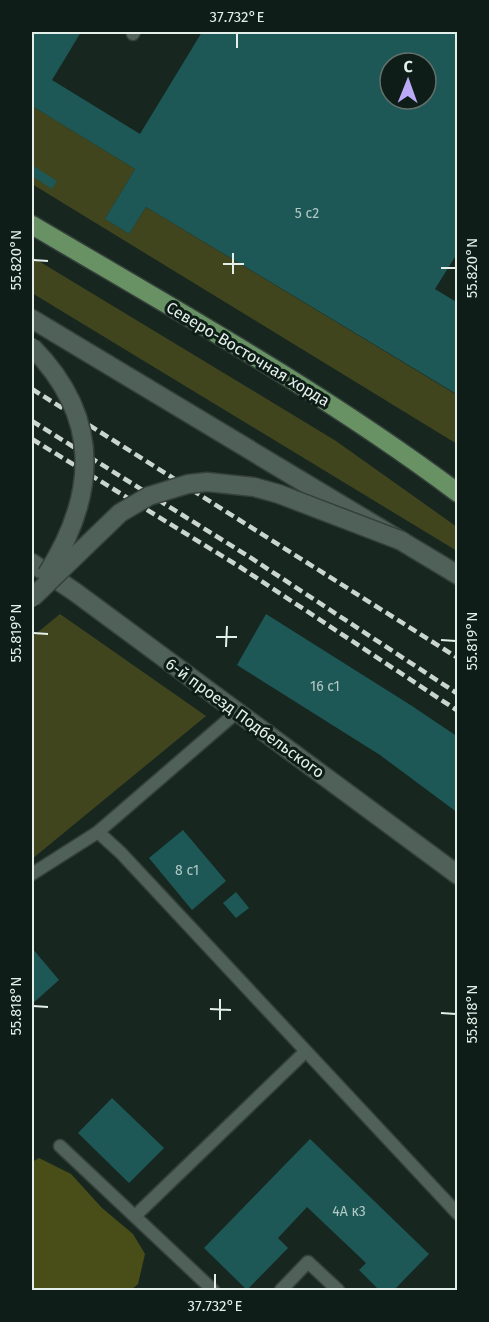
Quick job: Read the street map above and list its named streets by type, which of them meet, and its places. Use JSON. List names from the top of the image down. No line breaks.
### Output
{"streets":{"main road":["Северо-Восточная хорда"],"street":["6-й проезд Подбельского"]},"house_numbers":["5 с2","16 с1","8 с1","4А к3"],"north":"top","coordinates":["37.732°E","55.820°N","55.819°N","55.818°N"]}
